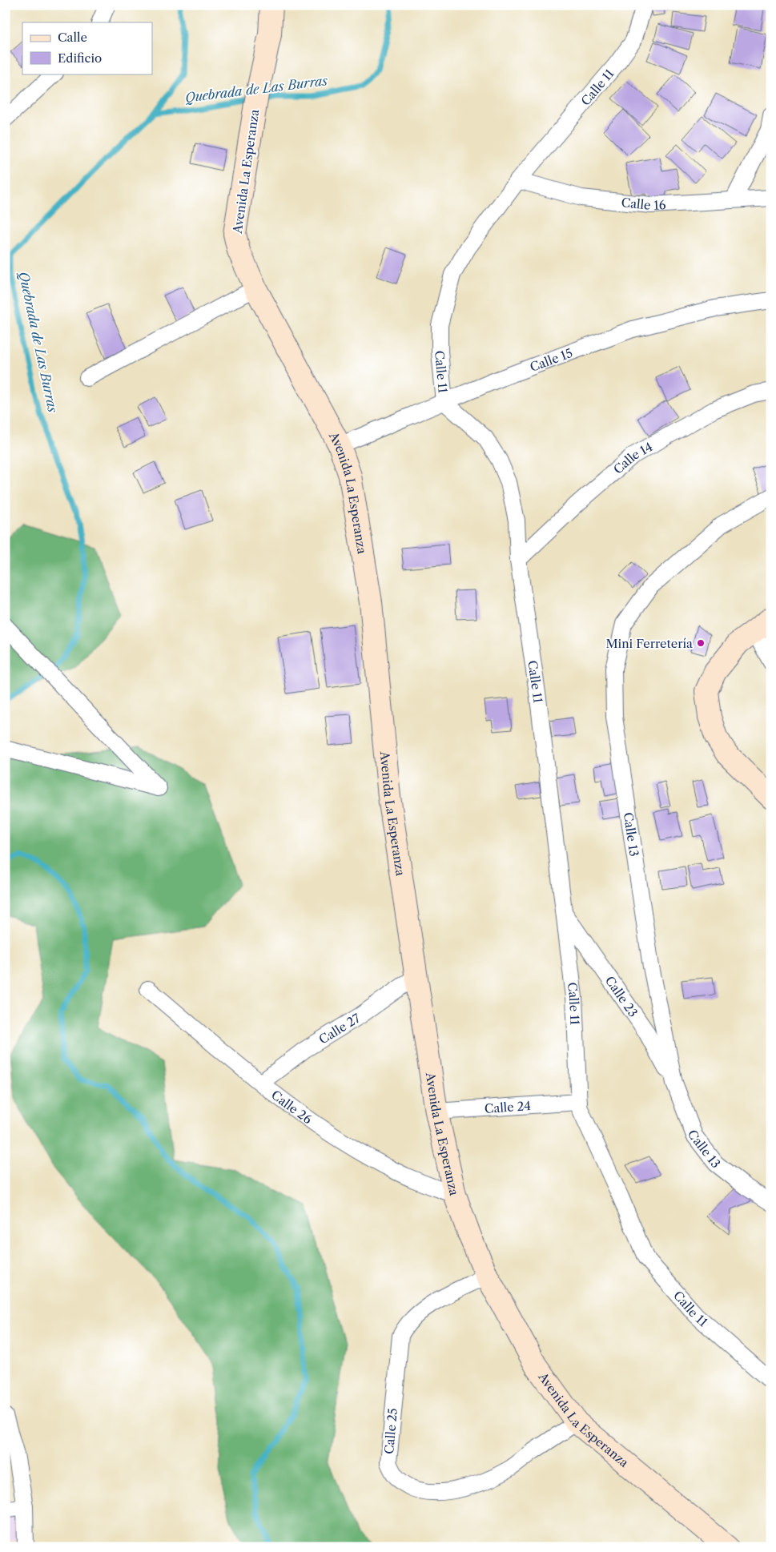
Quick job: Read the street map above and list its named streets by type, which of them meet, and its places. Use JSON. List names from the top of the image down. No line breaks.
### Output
{"streets":{"street":["Calle 11","Avenida La Esperanza","Calle 16","Calle 15","Calle 14","Calle 13","Calle 23","Calle 27","Calle 26","Calle 24","Calle 25"]},"crossings":[["Calle 11","Calle 16"],["Calle 11","Calle 15"],["Calle 11","Calle 14"],["Calle 11","Calle 23"],["Calle 11","Calle 24"],["Avenida La Esperanza","Calle 15"],["Avenida La Esperanza","Calle 27"],["Avenida La Esperanza","Calle 26"],["Avenida La Esperanza","Calle 24"],["Avenida La Esperanza","Calle 25"],["Calle 13","Calle 23"],["Calle 27","Calle 26"]],"water":["Quebrada de Las Burras"],"places":["Mini Ferretería"],"legend":["Calle","Edificio"]}
